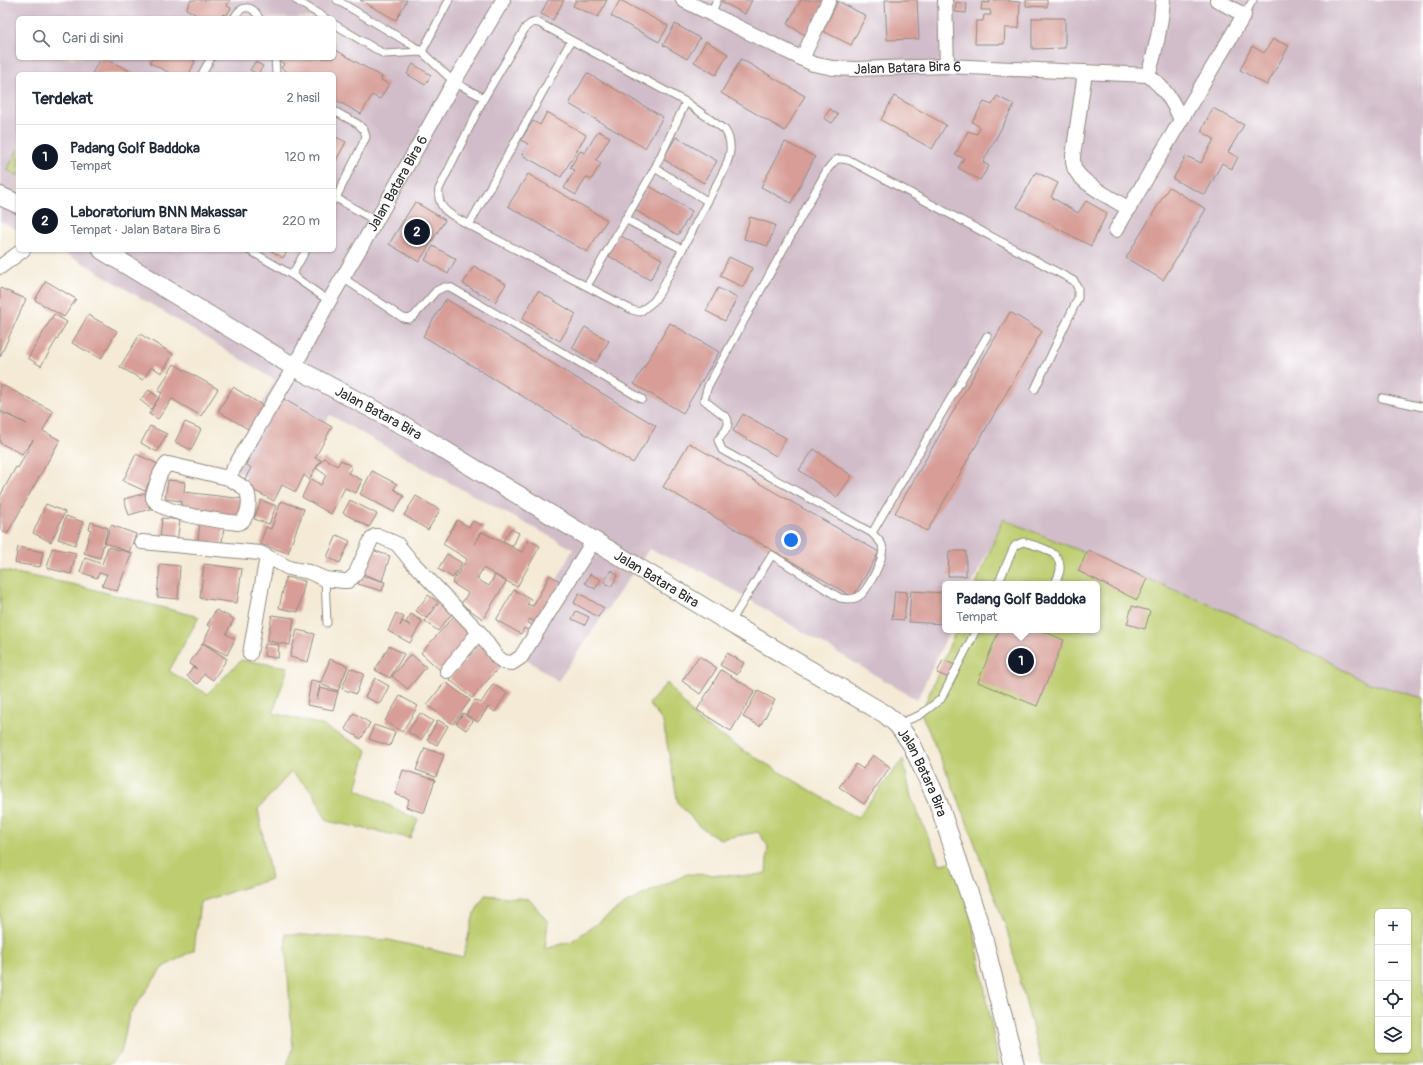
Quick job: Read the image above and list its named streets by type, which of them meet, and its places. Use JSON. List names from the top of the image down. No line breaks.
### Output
{"streets":{"street":["Jalan Batara Bira 6","Jalan Batara Bira"]},"crossings":[["Jalan Batara Bira 6","Jalan Batara Bira"]],"page":{"search":"Cari di sini","heading":["Terdekat","2 hasil"],"list":[{"mark":"1","name":"Padang Golf Baddoka","note":"Tempat","value":"120 m"},{"mark":"2","name":"Laboratorium BNN Makassar","note":"Tempat · Jalan Batara Bira 6","value":"220 m"}],"pins":["2","1"],"popup":["Padang Golf Baddoka","Tempat"],"map_buttons":["+","−"]}}
